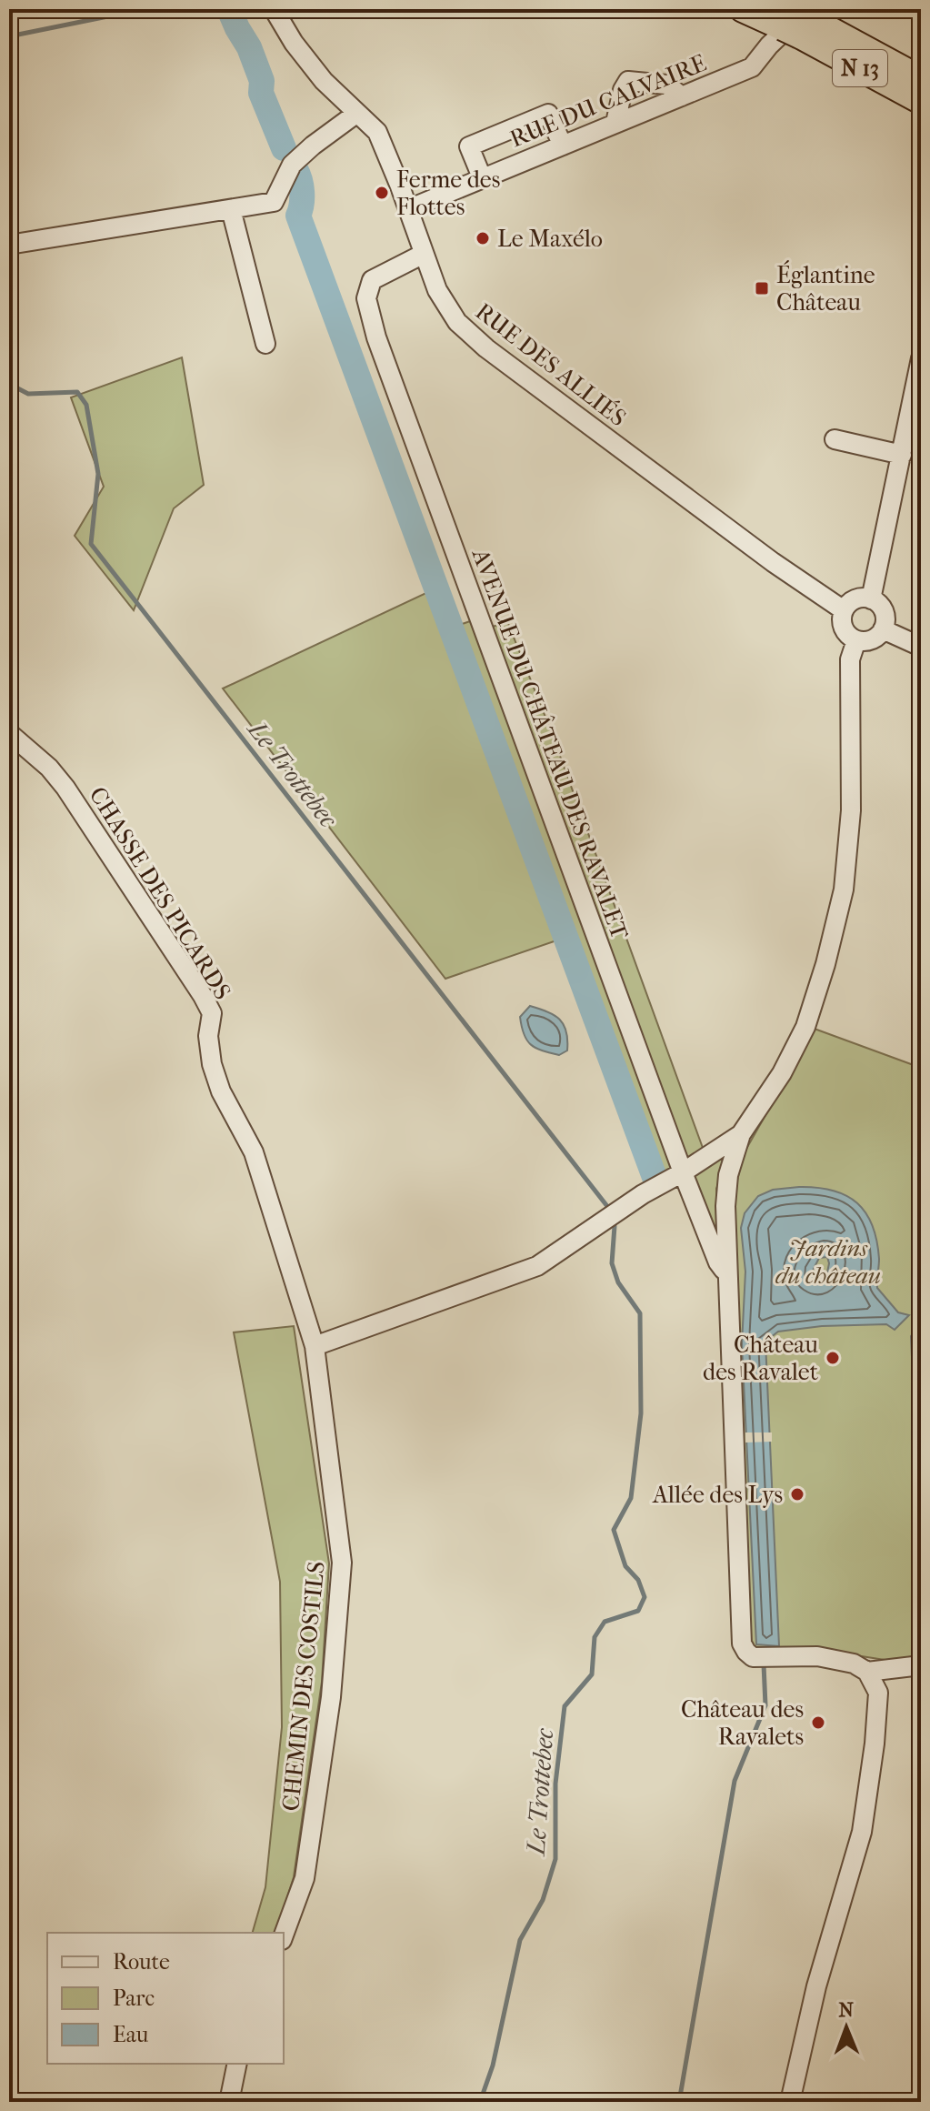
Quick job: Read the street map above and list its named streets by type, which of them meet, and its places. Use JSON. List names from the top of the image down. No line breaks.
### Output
{"streets":{"highway":["N 13"],"street":["RUE DU CALVAIRE","RUE DES ALLIÉS","AVENUE DU CHÂTEAU DES RAVALET","CHASSE DES PICARDS","CHEMIN DES COSTILS"]},"crossings":[["N 13","RUE DU CALVAIRE"],["RUE DU CALVAIRE","RUE DES ALLIÉS"],["RUE DES ALLIÉS","AVENUE DU CHÂTEAU DES RAVALET"],["CHASSE DES PICARDS","CHEMIN DES COSTILS"]],"water":["Le Trottebec"],"parks":["Jardins du château"],"places":{"other":["Ferme des Flottes","Le Maxélo","Château des Ravalet","Allée des Lys","Château des Ravalets"],"transit":["Églantine Château"]},"legend":["Route","Parc","Eau"],"north":"top"}
